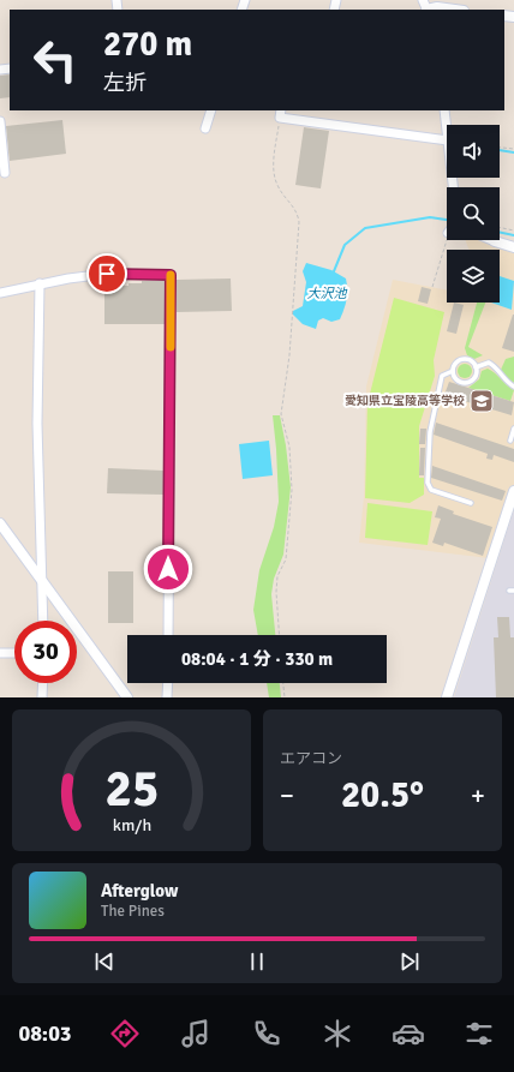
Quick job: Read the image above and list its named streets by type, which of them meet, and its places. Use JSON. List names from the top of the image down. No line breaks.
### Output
{"water":["大沢池"],"places":{"school or university":["愛知県立宝陵高等学校"]},"page":{"turn":["270 m","左折"],"limit":"30","trip":"08:04 · 1 分 · 330 m","tile":"エアコン","heat":["−","20.5°","+"],"song":["Afterglow","The Pines"],"tabs":"08:03","gauge":["25","km/h"]}}
